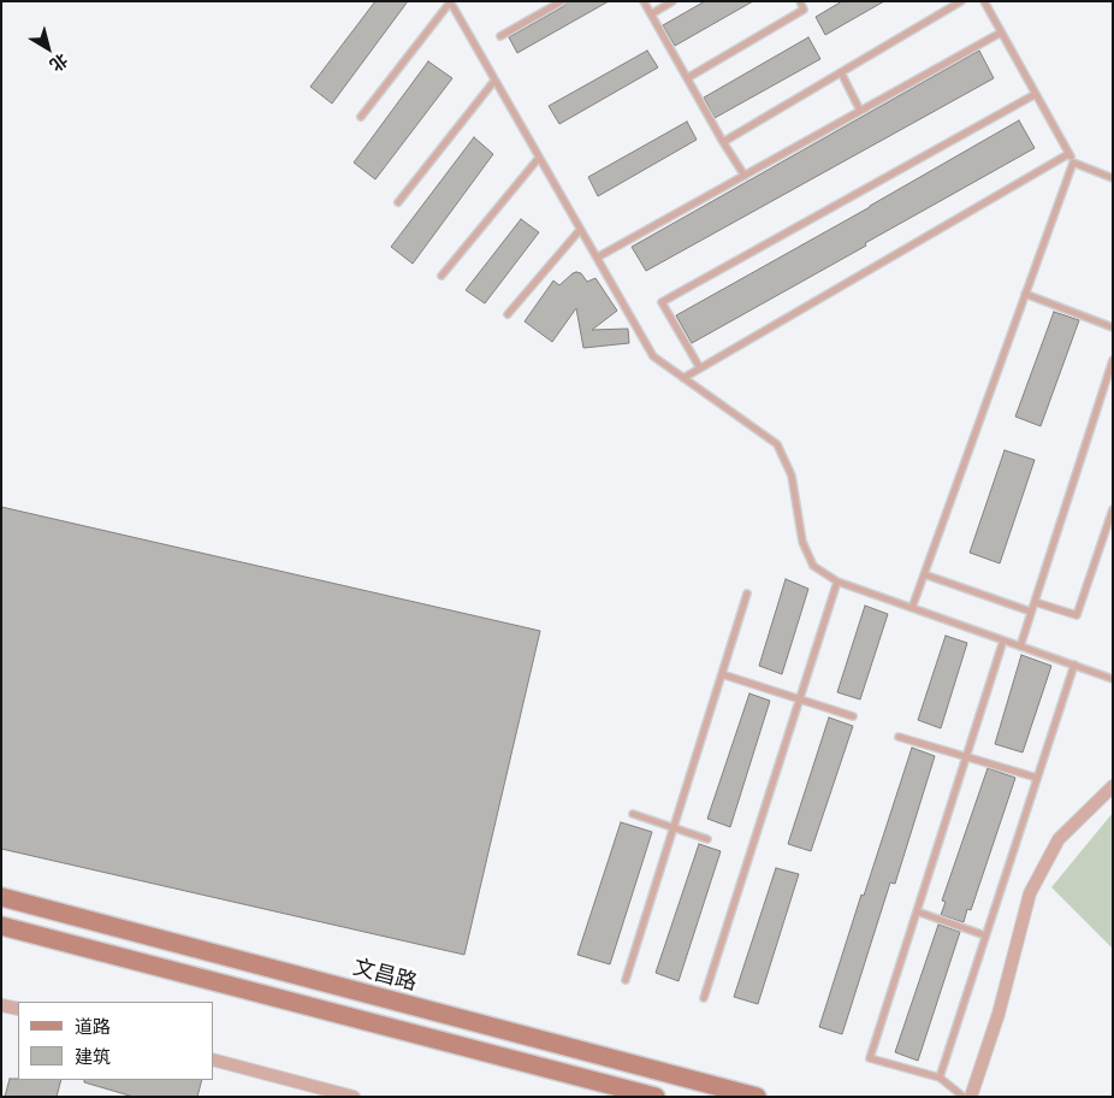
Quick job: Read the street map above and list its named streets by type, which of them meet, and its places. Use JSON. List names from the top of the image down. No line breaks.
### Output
{"streets":{"main road":["文昌路"]},"legend":["道路","建筑"],"north":"bottom right"}
